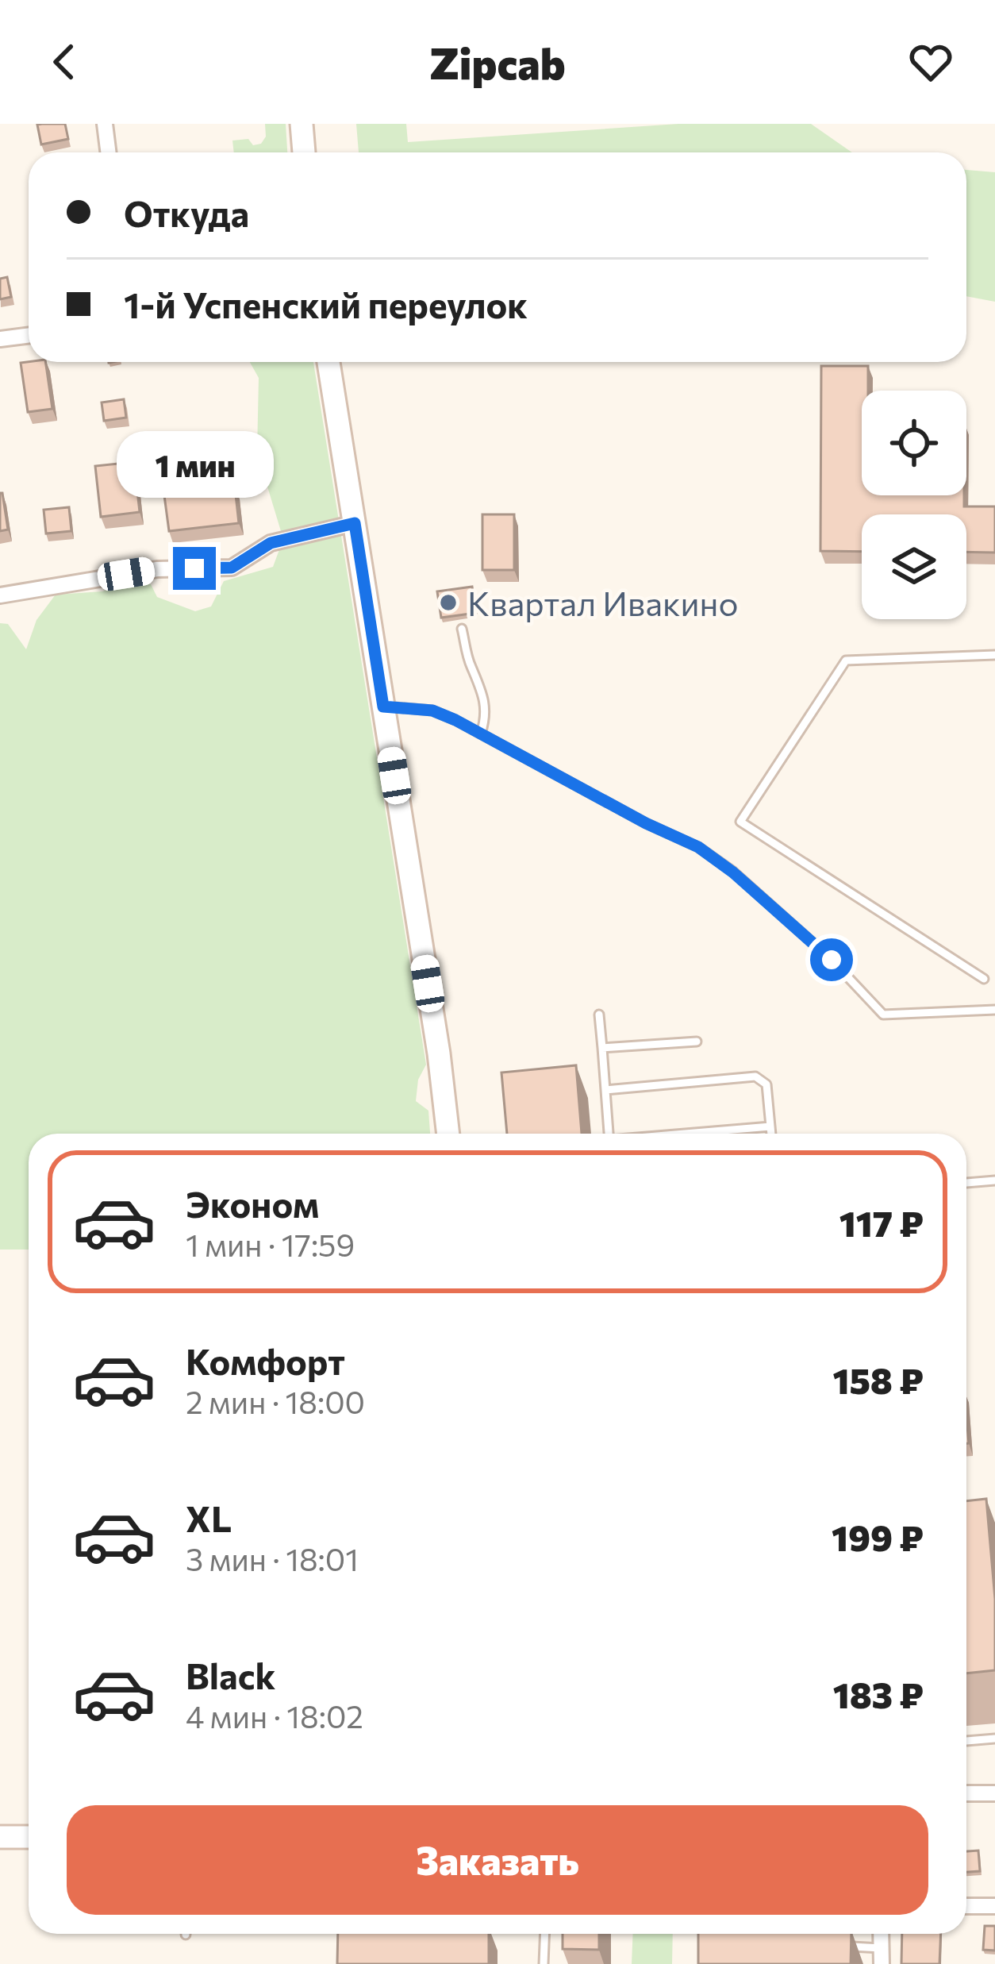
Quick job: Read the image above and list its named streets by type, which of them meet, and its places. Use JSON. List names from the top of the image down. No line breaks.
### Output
{"places":["Квартал Ивакино"],"page":{"header":"Zipcab","banner":["Откуда","1-й Успенский переулок"],"bubble":"1 мин","list":[{"name":"Эконом","note":"1 мин · 17:59","value":"117 ₽"},{"name":"Комфорт","note":"2 мин · 18:00","value":"158 ₽"},{"name":"XL","note":"3 мин · 18:01","value":"199 ₽"},{"name":"Black","note":"4 мин · 18:02","value":"183 ₽"}],"buttons":"Заказать"}}
